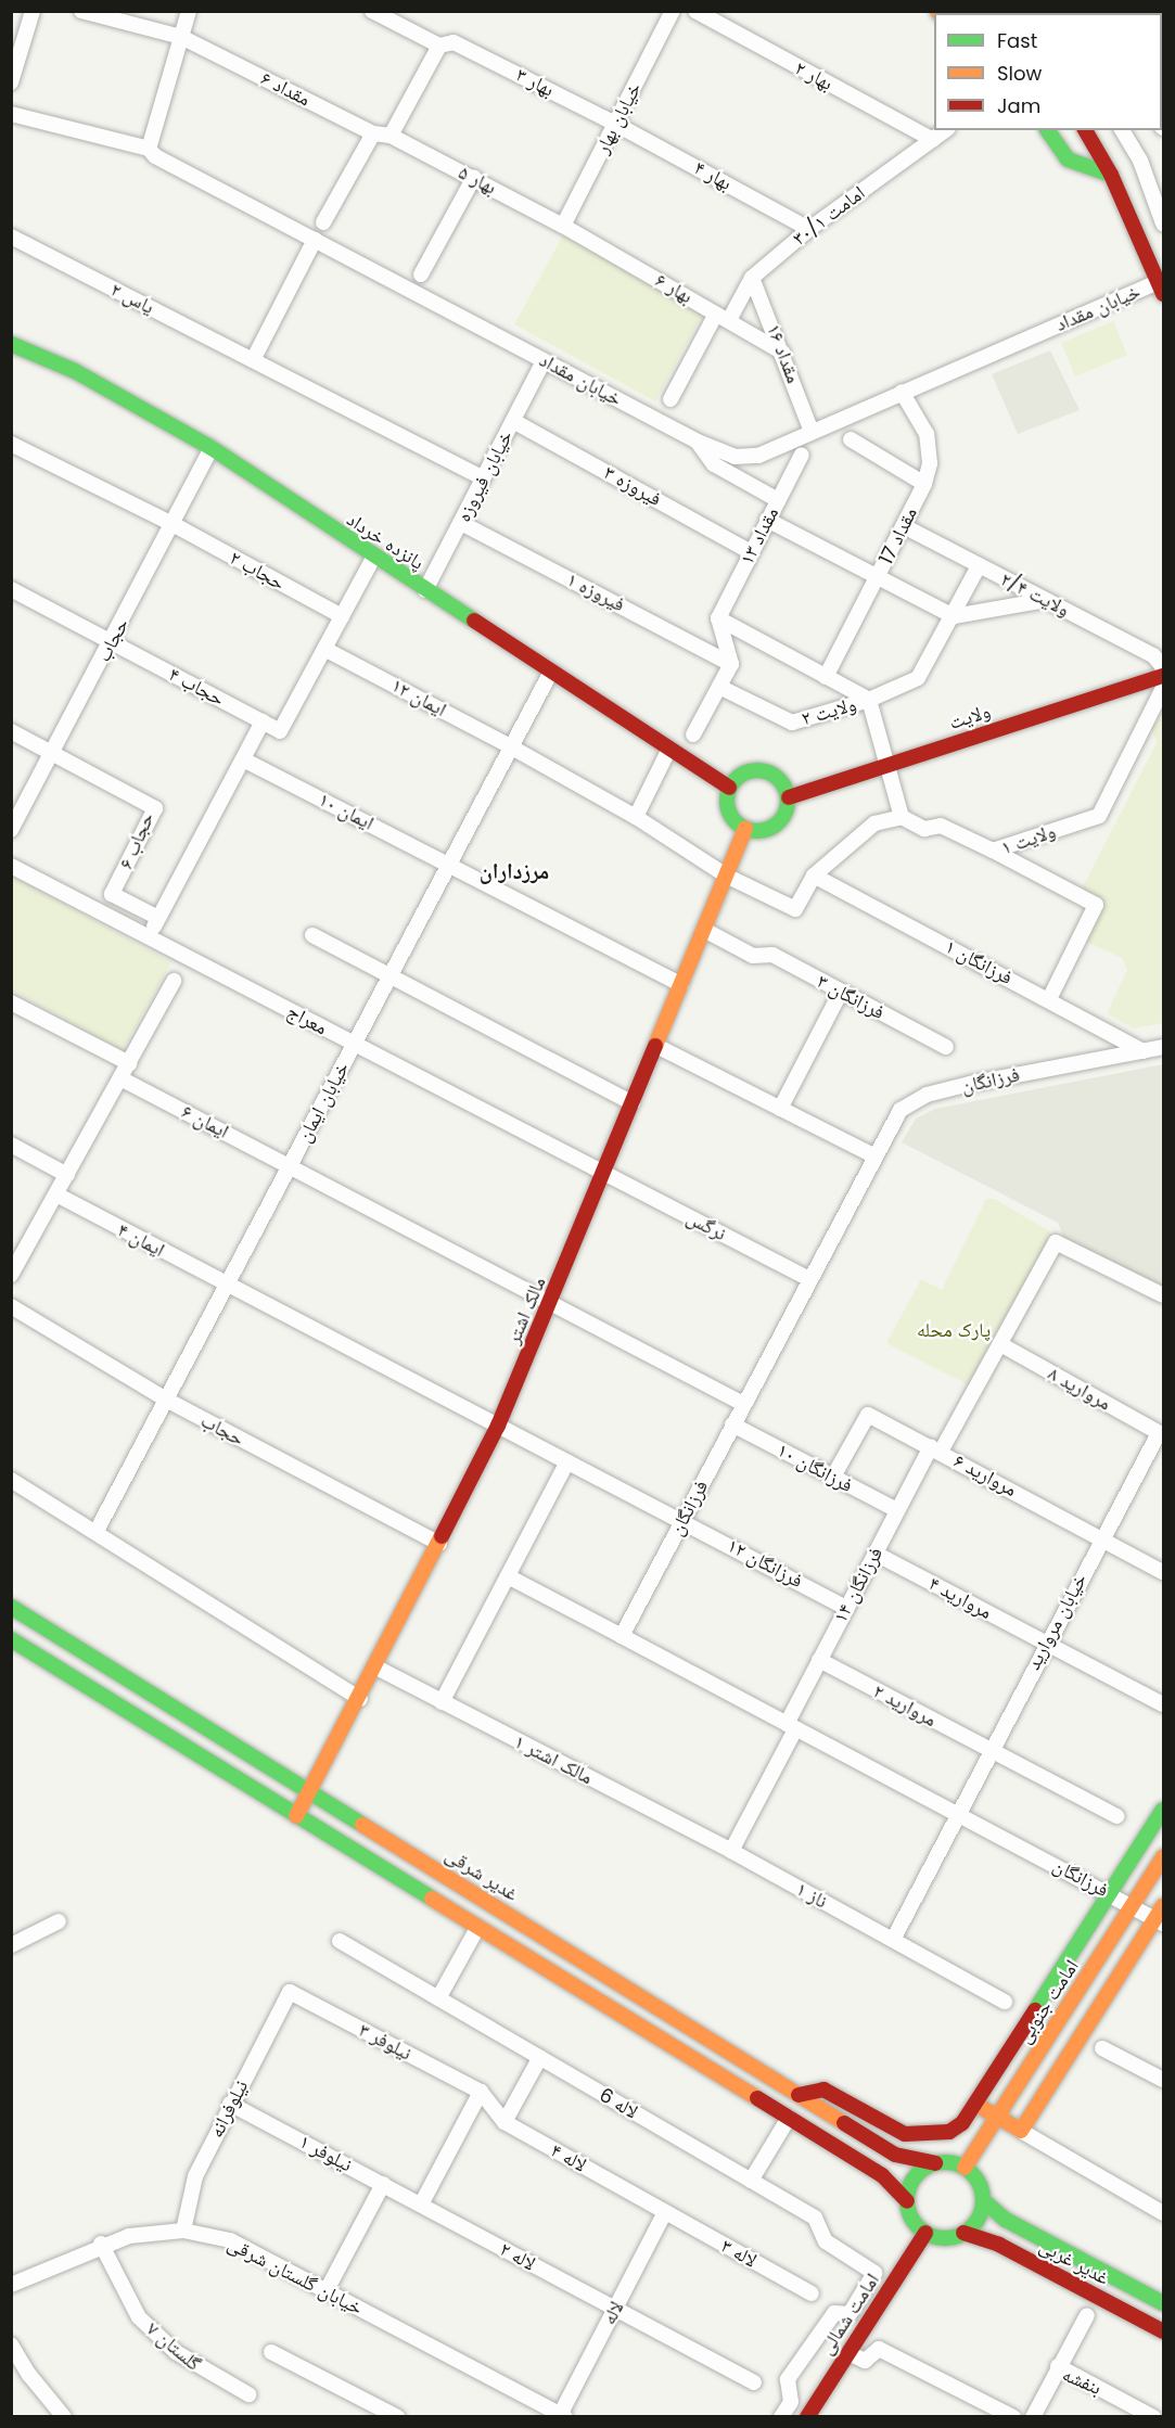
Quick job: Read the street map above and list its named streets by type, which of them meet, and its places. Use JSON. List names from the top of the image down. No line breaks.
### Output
{"streets":{"main road":["پانزده خرداد","ولایت","مالک اشتر","غدیر شرقی","امامت جنوبی","غدیر غربی","امامت شمالی"],"street":["بهار ۲","بهار ۳","مقداد ۶","خیابان بهار","بهار ۴","بهار ۵","امامت ۳۰/۱","بهار ۶","یاس ۲","خیابان مقداد","مقداد ۱۶","خیابان فیروزه","فیروزه ۳","مقداد ۱۳","مقداد 17","حجاب ۲","فیروزه ۱","ولایت ۲/۴","حجاب","حجاب ۴","ایمان ۱۲","ولایت ۲","ایمان ۱۰","ولایت ۱","حجاب ۶","فرزانگان ۱","فرزانگان ۳","معراج","فرزانگان","خیابان ایمان","ایمان ۶","نرگس","ایمان ۴","مروارید ۸","فرزانگان ۱۰","مروارید ۶","فرزانگان ۱۲","فرزانگان ۱۴","مروارید ۴","خیابان مروارید","مروارید ۲","مالک اشتر ۱","ناز ۱","نیلوفر ۳","لاله 6","نیلوفرانه","نیلوفر ۱","لاله ۴","لاله ۳","لاله ۲","خیابان گلستان شرقی","لاله","گلستان ۷","بنفشه"]},"crossings":[["بهار ۲","امامت ۳۰/۱"],["بهار ۳","خیابان بهار"],["بهار ۳","بهار ۴"],["مقداد ۶","بهار ۵"],["خیابان بهار","بهار ۴"],["خیابان بهار","بهار ۵"],["خیابان بهار","بهار ۶"],["بهار ۴","امامت ۳۰/۱"],["بهار ۵","بهار ۶"],["امامت ۳۰/۱","بهار ۶"],["امامت ۳۰/۱","مقداد ۱۶"],["بهار ۶","مقداد ۱۶"],["یاس ۲","خیابان فیروزه"],["خیابان مقداد","مقداد ۱۶"],["خیابان مقداد","خیابان فیروزه"],["خیابان مقداد","مقداد 17"],["خیابان فیروزه","فیروزه ۳"],["خیابان فیروزه","پانزده خرداد"],["خیابان فیروزه","فیروزه ۱"],["فیروزه ۳","مقداد ۱۳"],["مقداد 17","ولایت ۲/۴"],["پانزده خرداد","حجاب"],["پانزده خرداد","ولایت"],["پانزده خرداد","خیابان ایمان"],["پانزده خرداد","مالک اشتر"],["حجاب ۲","حجاب"],["ولایت ۲/۴","ولایت ۲"],["حجاب","حجاب ۴"],["حجاب","حجاب ۶"],["حجاب","خیابان ایمان"],["حجاب","مالک اشتر"],["حجاب ۴","ایمان ۱۲"],["ایمان ۱۲","فرزانگان ۱"],["ایمان ۱۲","خیابان ایمان"],["ایمان ۱۲","مالک اشتر"],["ولایت","مالک اشتر"],["ایمان ۱۰","خیابان ایمان"],["ایمان ۱۰","مالک اشتر"],["ولایت ۱","فرزانگان ۱"],["فرزانگان ۱","فرزانگان"],["فرزانگان ۳","مالک اشتر"],["معراج","خیابان ایمان"],["معراج","نرگس"],["معراج","مالک اشتر"],["فرزانگان","ایمان ۶"],["فرزانگان","نرگس"],["فرزانگان","فرزانگان ۱۰"],["فرزانگان","فرزانگان ۱۲"],["فرزانگان","فرزانگان ۱۴"],["فرزانگان","خیابان مروارید"],["فرزانگان","امامت جنوبی"],["خیابان ایمان","ایمان ۶"],["خیابان ایمان","ایمان ۴"],["ایمان ۶","مالک اشتر"],["نرگس","مالک اشتر"],["ایمان ۴","مالک اشتر"],["ایمان ۴","فرزانگان ۱۲"],["مالک اشتر","فرزانگان ۱۲"],["مالک اشتر","مالک اشتر ۱"],["مالک اشتر","غدیر شرقی"],["مروارید ۸","فرزانگان ۱۴"],["مروارید ۸","خیابان مروارید"],["فرزانگان ۱۰","مروارید ۶"],["فرزانگان ۱۰","فرزانگان ۱۴"],["مروارید ۶","فرزانگان ۱۴"],["مروارید ۶","خیابان مروارید"],["فرزانگان ۱۲","فرزانگان ۱۴"],["فرزانگان ۱۴","مروارید ۴"],["فرزانگان ۱۴","مروارید ۲"],["فرزانگان ۱۴","مالک اشتر ۱"],["فرزانگان ۱۴","ناز ۱"],["مروارید ۴","خیابان مروارید"],["خیابان مروارید","مروارید ۲"],["خیابان مروارید","ناز ۱"],["مالک اشتر ۱","ناز ۱"],["غدیر شرقی","امامت جنوبی"],["غدیر شرقی","غدیر غربی"],["غدیر شرقی","امامت شمالی"],["امامت جنوبی","غدیر غربی"],["امامت جنوبی","امامت شمالی"],["نیلوفر ۳","نیلوفرانه"],["نیلوفر ۳","لاله ۴"],["نیلوفرانه","نیلوفر ۱"],["نیلوفرانه","خیابان گلستان شرقی"],["نیلوفر ۱","لاله ۲"],["لاله ۴","لاله ۳"],["لاله ۴","لاله"],["لاله ۳","لاله"],["لاله ۲","لاله"],["غدیر غربی","امامت شمالی"],["خیابان گلستان شرقی","لاله"],["خیابان گلستان شرقی","گلستان ۷"]],"districts":["مرزداران"],"parks":["پارک محله"],"legend":["Fast","Slow","Jam"]}
